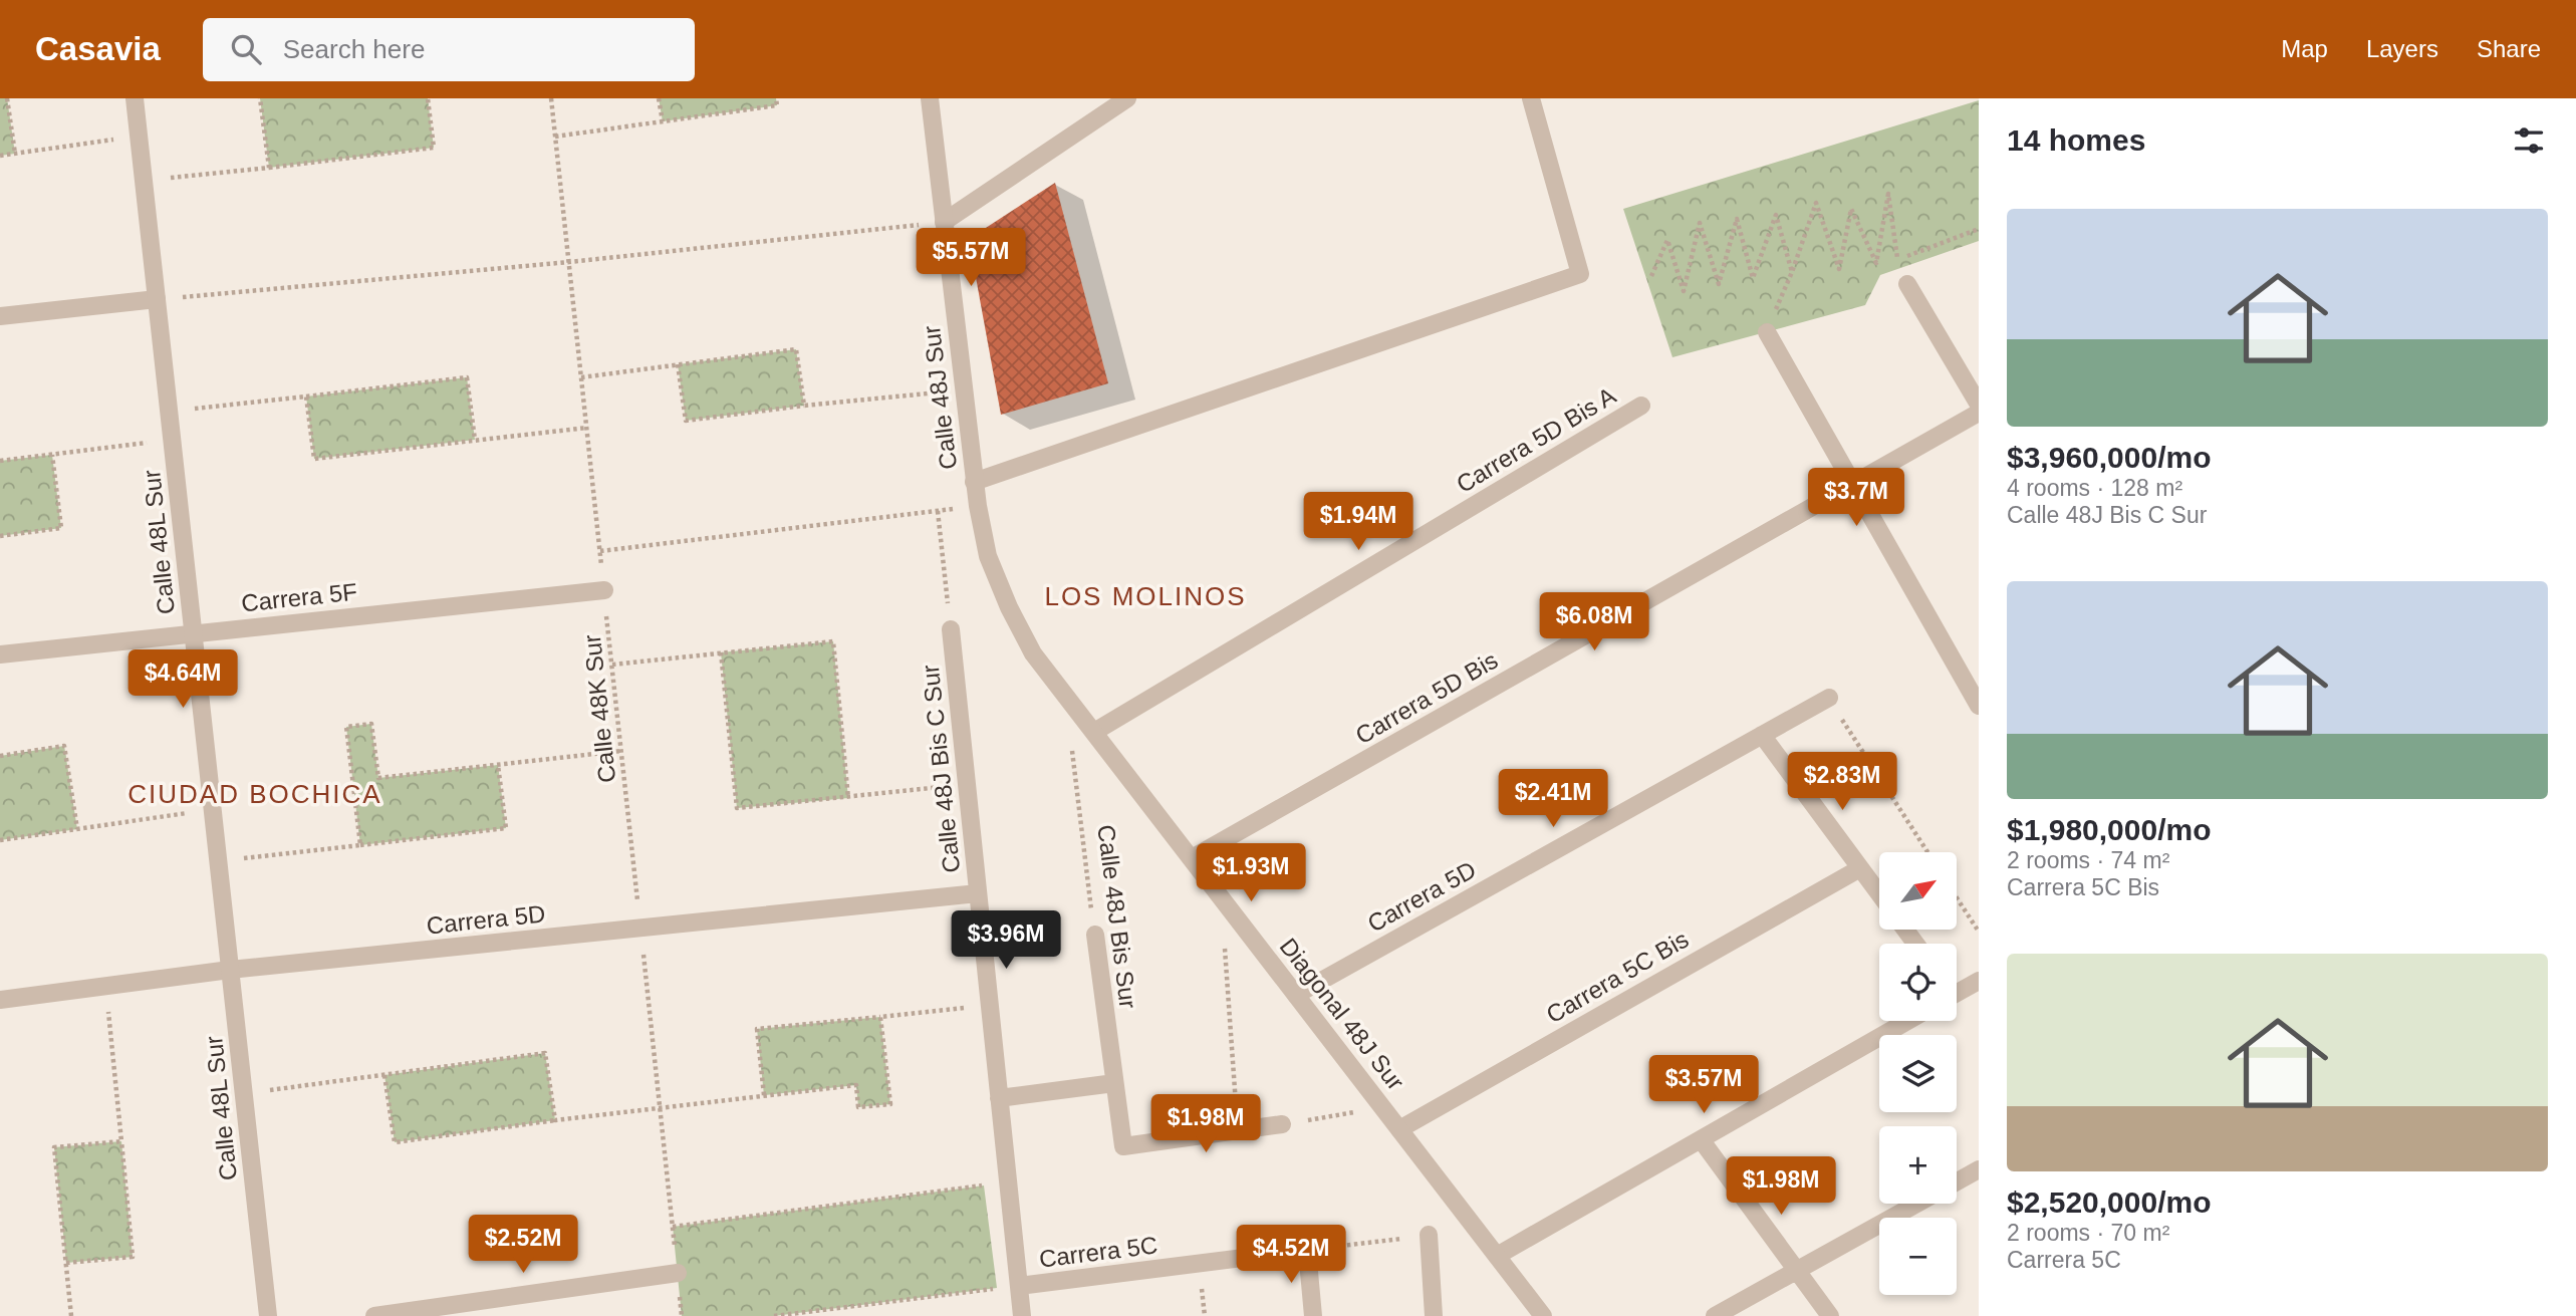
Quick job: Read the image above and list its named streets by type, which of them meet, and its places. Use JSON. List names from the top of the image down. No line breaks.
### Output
{"streets":{"street":["Calle 48J Sur","Carrera 5D Bis A","Calle 48L Sur","Carrera 5F","Carrera 5D Bis","Calle 48J Bis C Sur","Carrera 5D","Calle 48J Bis Sur","Carrera 5C Bis","Diagonal 48J Sur","Carrera 5C"],"path":["Calle 48K Sur"]},"crossings":[["Calle 48J Sur","Diagonal 48J Sur"],["Carrera 5D Bis A","Diagonal 48J Sur"],["Calle 48L Sur","Carrera 5F"],["Calle 48L Sur","Carrera 5D"],["Carrera 5F","Calle 48K Sur"],["Carrera 5D Bis","Diagonal 48J Sur"],["Calle 48K Sur","Carrera 5D"],["Calle 48J Bis C Sur","Carrera 5D"],["Calle 48J Bis C Sur","Carrera 5C"],["Carrera 5D","Diagonal 48J Sur"],["Carrera 5C Bis","Diagonal 48J Sur"]],"districts":["LOS MOLINOS","CIUDAD BOCHICA"],"north":"top right","page":{"header":"Casavia","search":"Search here","nav":["Map","Layers","Share"],"heading":"14 homes","list":[{"name":"$3,960,000/mo","note":"4 rooms · 128 m² · Calle 48J Bis C Sur"},{"name":"$1,980,000/mo","note":"2 rooms · 74 m² · Carrera 5C Bis"},{"name":"$2,520,000/mo","note":"2 rooms · 70 m² · Carrera 5C"}],"price":["$5.57M","$3.7M","$1.94M","$6.08M","$4.64M","$2.83M","$2.41M","$1.93M","$3.96M","$3.57M","$1.98M","$1.98M","$2.52M","$4.52M"],"map_buttons":["+","−"]}}
